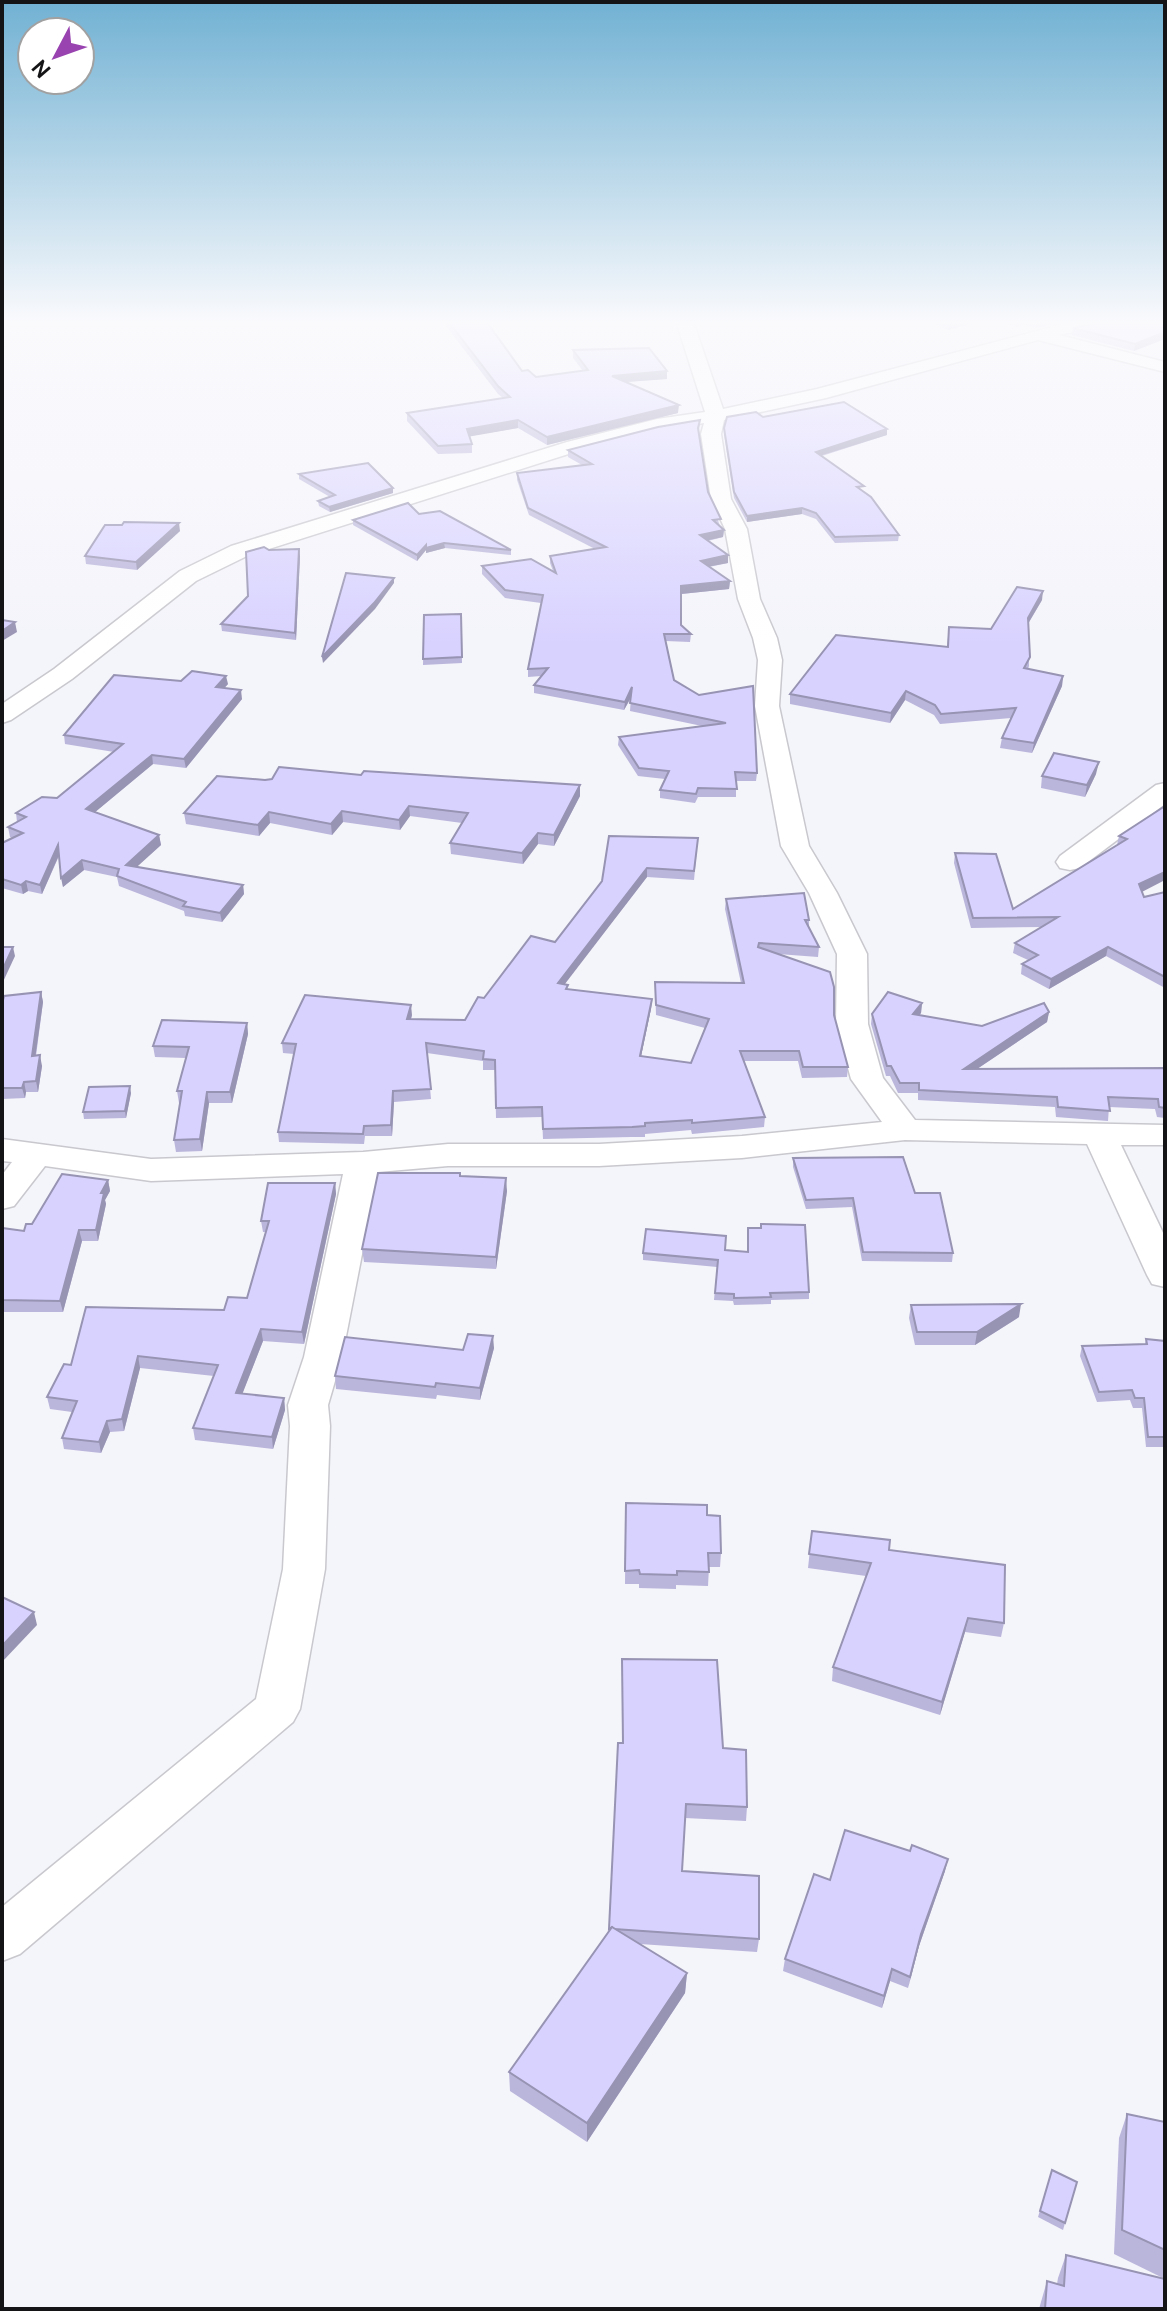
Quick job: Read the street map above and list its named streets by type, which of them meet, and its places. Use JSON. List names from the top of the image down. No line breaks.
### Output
{"north":"bottom left"}
